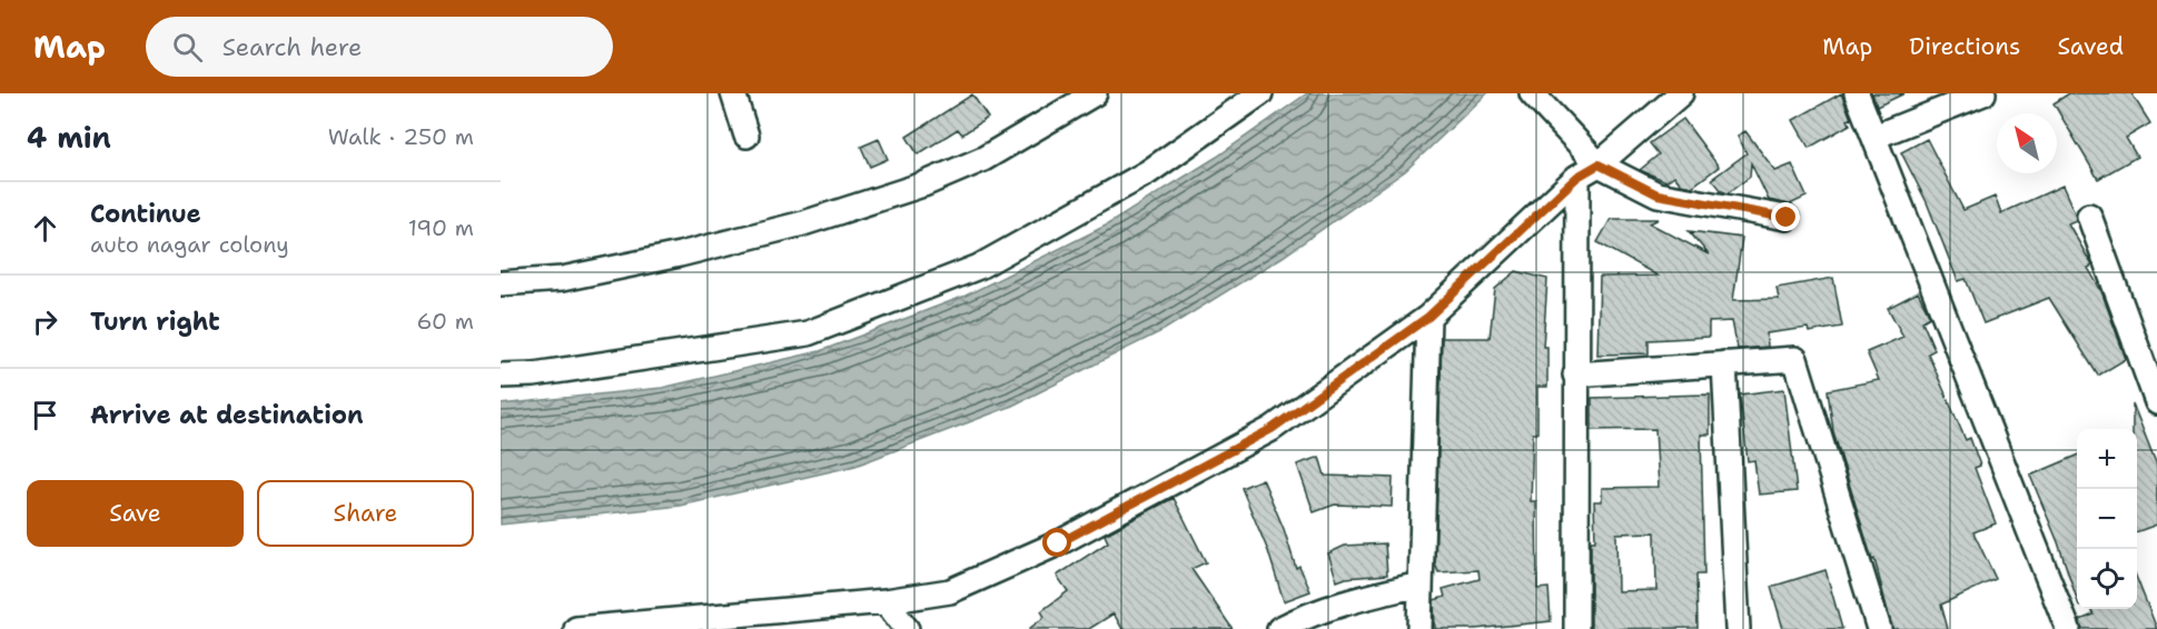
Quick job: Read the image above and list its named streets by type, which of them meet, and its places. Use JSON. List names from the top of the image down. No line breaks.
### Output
{"north":"top left","page":{"header":"Map","search":"Search here","nav":["Map","Directions","Saved"],"heading":["4 min","Walk · 250 m"],"list":[["Continue","auto nagar colony","190 m"],["Turn right","60 m"],"Arrive at destination"],"map_buttons":["+","−"],"buttons":["Save","Share"]}}
